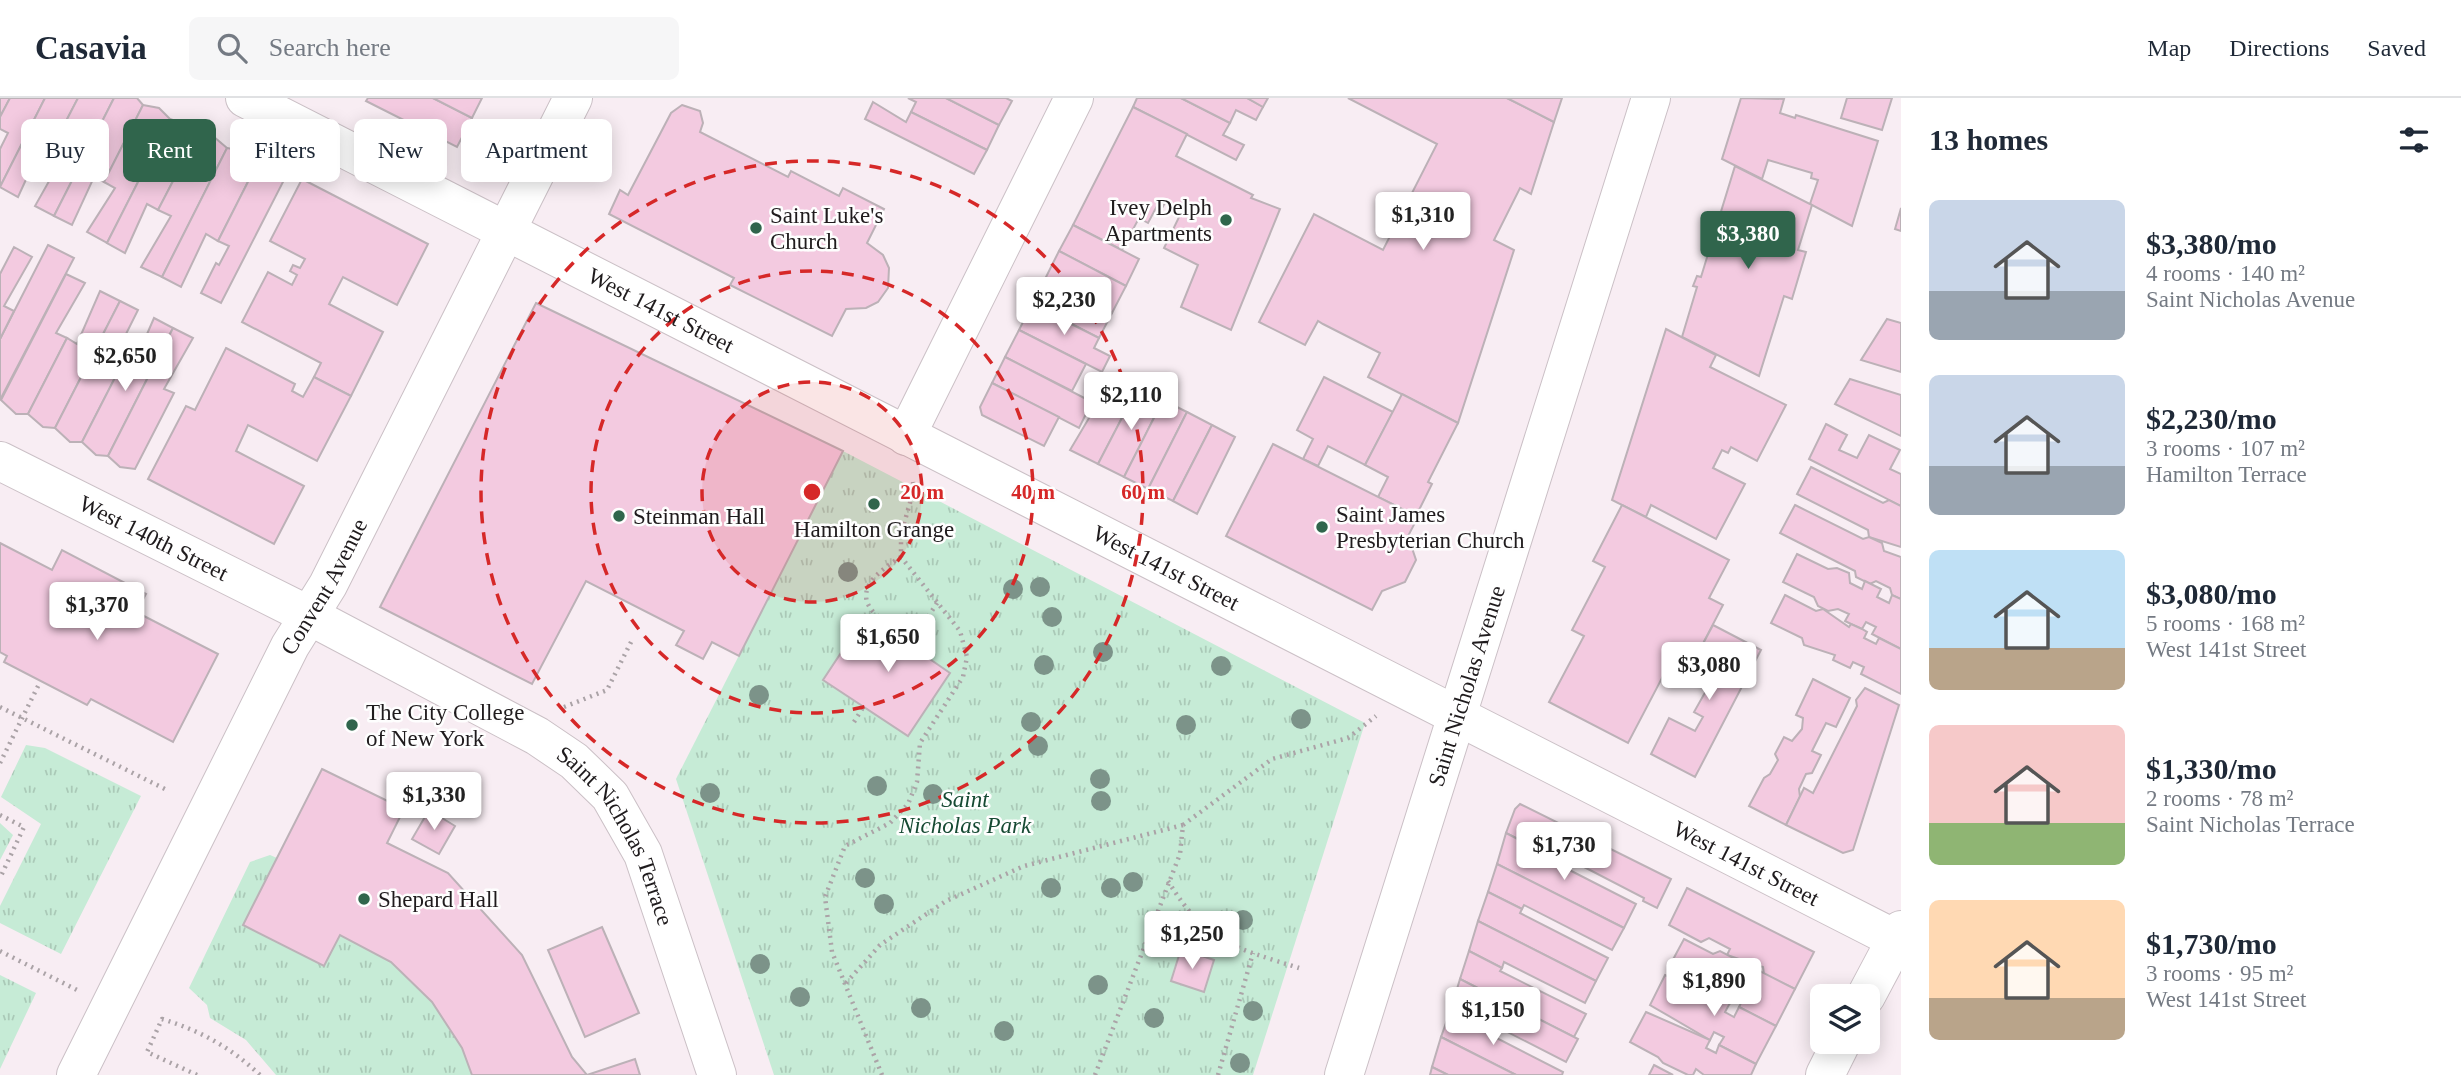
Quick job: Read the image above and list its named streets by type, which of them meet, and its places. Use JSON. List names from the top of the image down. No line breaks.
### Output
{"streets":{"street":["West 141st Street","West 140th Street","Convent Avenue","Saint Nicholas Avenue","Saint Nicholas Terrace"]},"crossings":[["West 141st Street","Convent Avenue"],["West 141st Street","Saint Nicholas Avenue"],["West 140th Street","Convent Avenue"],["West 140th Street","Saint Nicholas Terrace"],["Convent Avenue","Saint Nicholas Terrace"]],"parks":["Saint Nicholas Park"],"places":["Ivey Delph Apartments","Saint Luke's Church","Hamilton Grange","Steinman Hall","Saint James Presbyterian Church","The City College of New York","Shepard Hall"],"page":{"header":"Casavia","search":"Search here","nav":["Map","Directions","Saved"],"heading":"13 homes","chip":["Buy","Rent","Filters","New","Apartment"],"list":[{"name":"$3,380/mo","note":"4 rooms · 140 m² · Saint Nicholas Avenue"},{"name":"$2,230/mo","note":"3 rooms · 107 m² · Hamilton Terrace"},{"name":"$3,080/mo","note":"5 rooms · 168 m² · West 141st Street"},{"name":"$1,330/mo","note":"2 rooms · 78 m² · Saint Nicholas Terrace"},{"name":"$1,730/mo","note":"3 rooms · 95 m² · West 141st Street"}],"price":["$1,310","$3,380","$2,230","$2,650","$2,110","$1,370","$1,650","$3,080","$1,330","$1,730","$1,250","$1,890","$1,150"]},"rings":["20 m","40 m","60 m"]}
